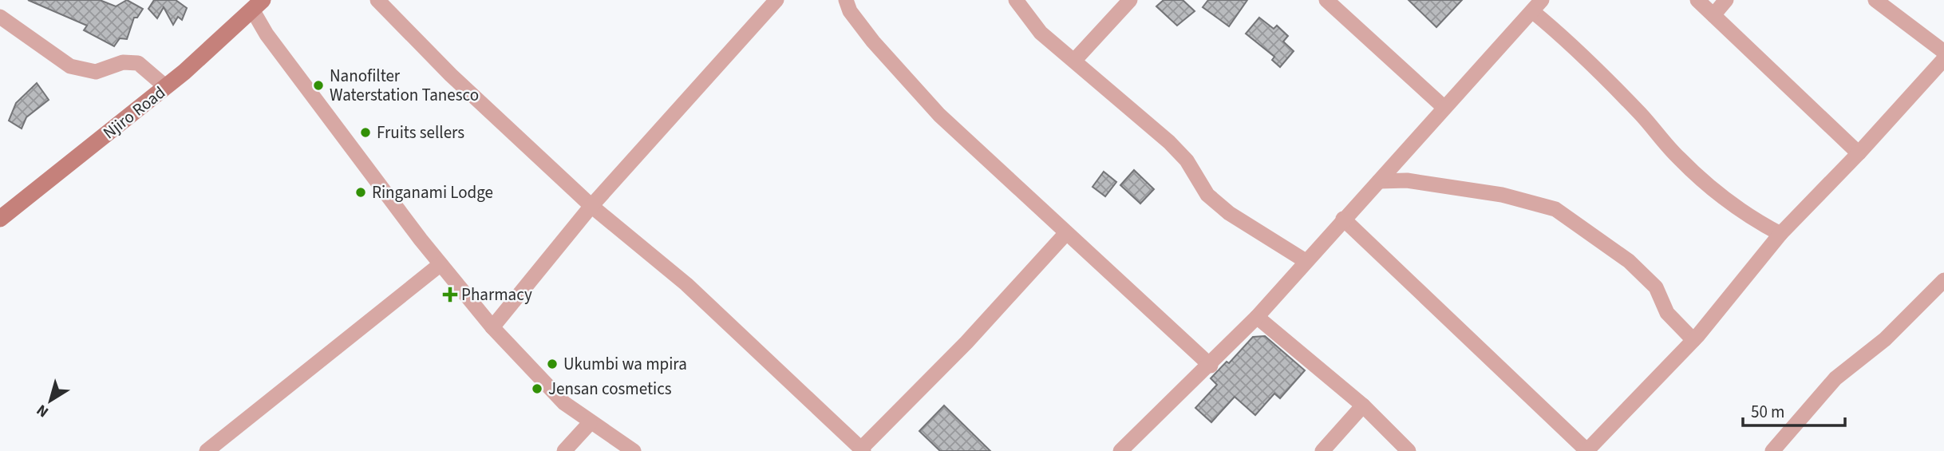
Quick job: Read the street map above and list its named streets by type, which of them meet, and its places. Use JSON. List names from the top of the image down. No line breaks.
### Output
{"streets":{"street":["Njiro Road"]},"places":{"other":["Nanofilter Waterstation Tanesco","Fruits sellers","Ringanami Lodge","Ukumbi wa mpira","Jensan cosmetics"],"health":["Pharmacy"]},"scale_bar":"50 m","north":"bottom left"}
